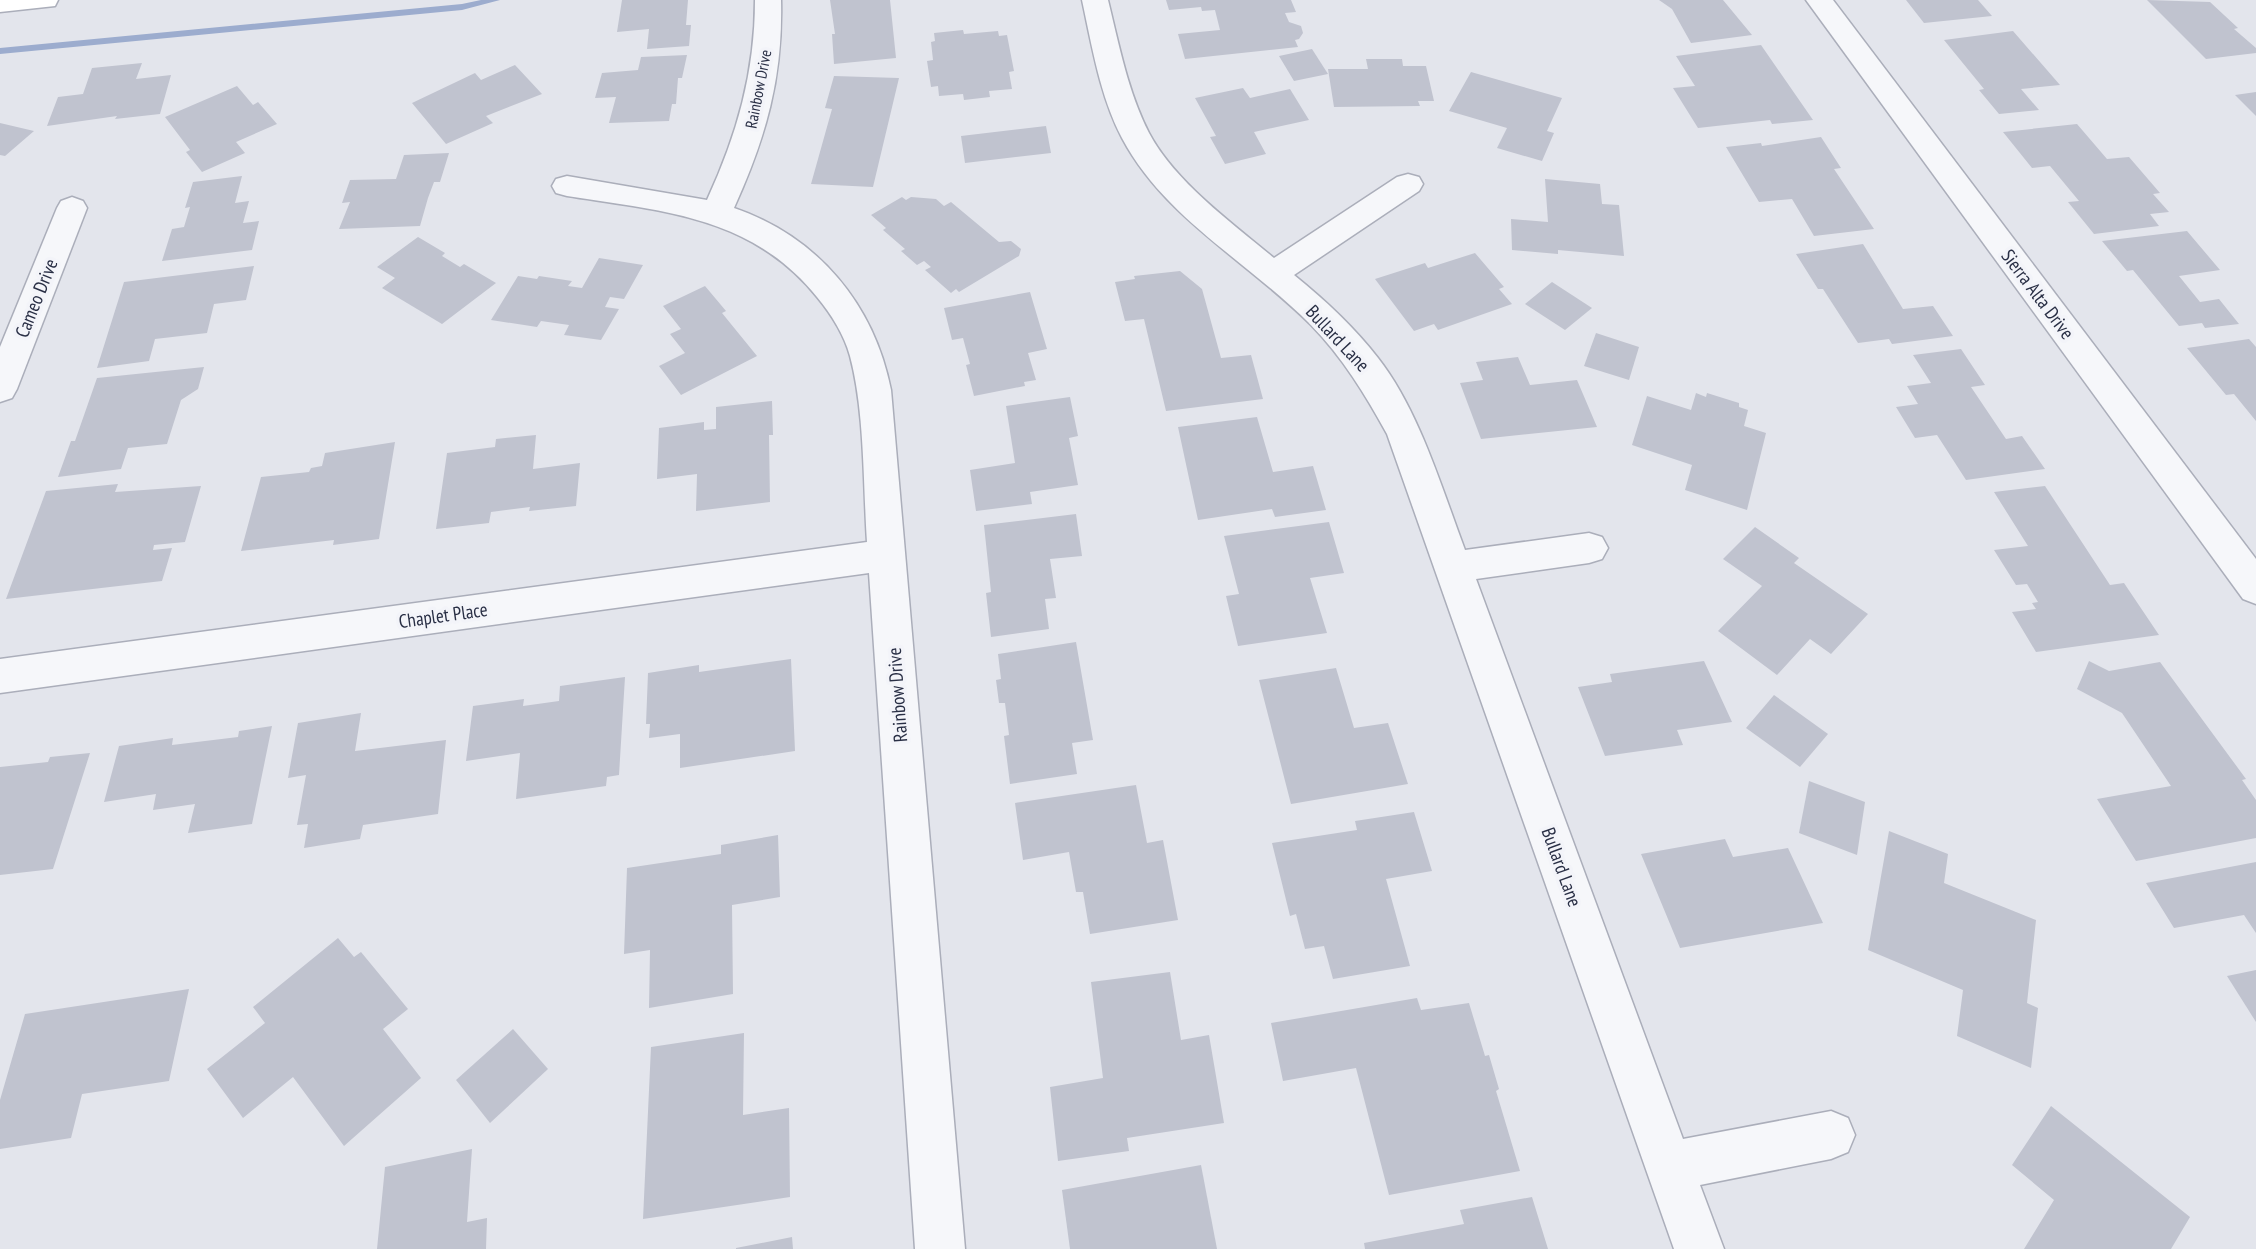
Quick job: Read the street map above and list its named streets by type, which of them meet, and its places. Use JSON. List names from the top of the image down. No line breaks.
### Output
{"streets":{"street":["Rainbow Drive","Sierra Alta Drive","Cameo Drive","Bullard Lane","Chaplet Place"]},"crossings":[["Rainbow Drive","Chaplet Place"]]}
